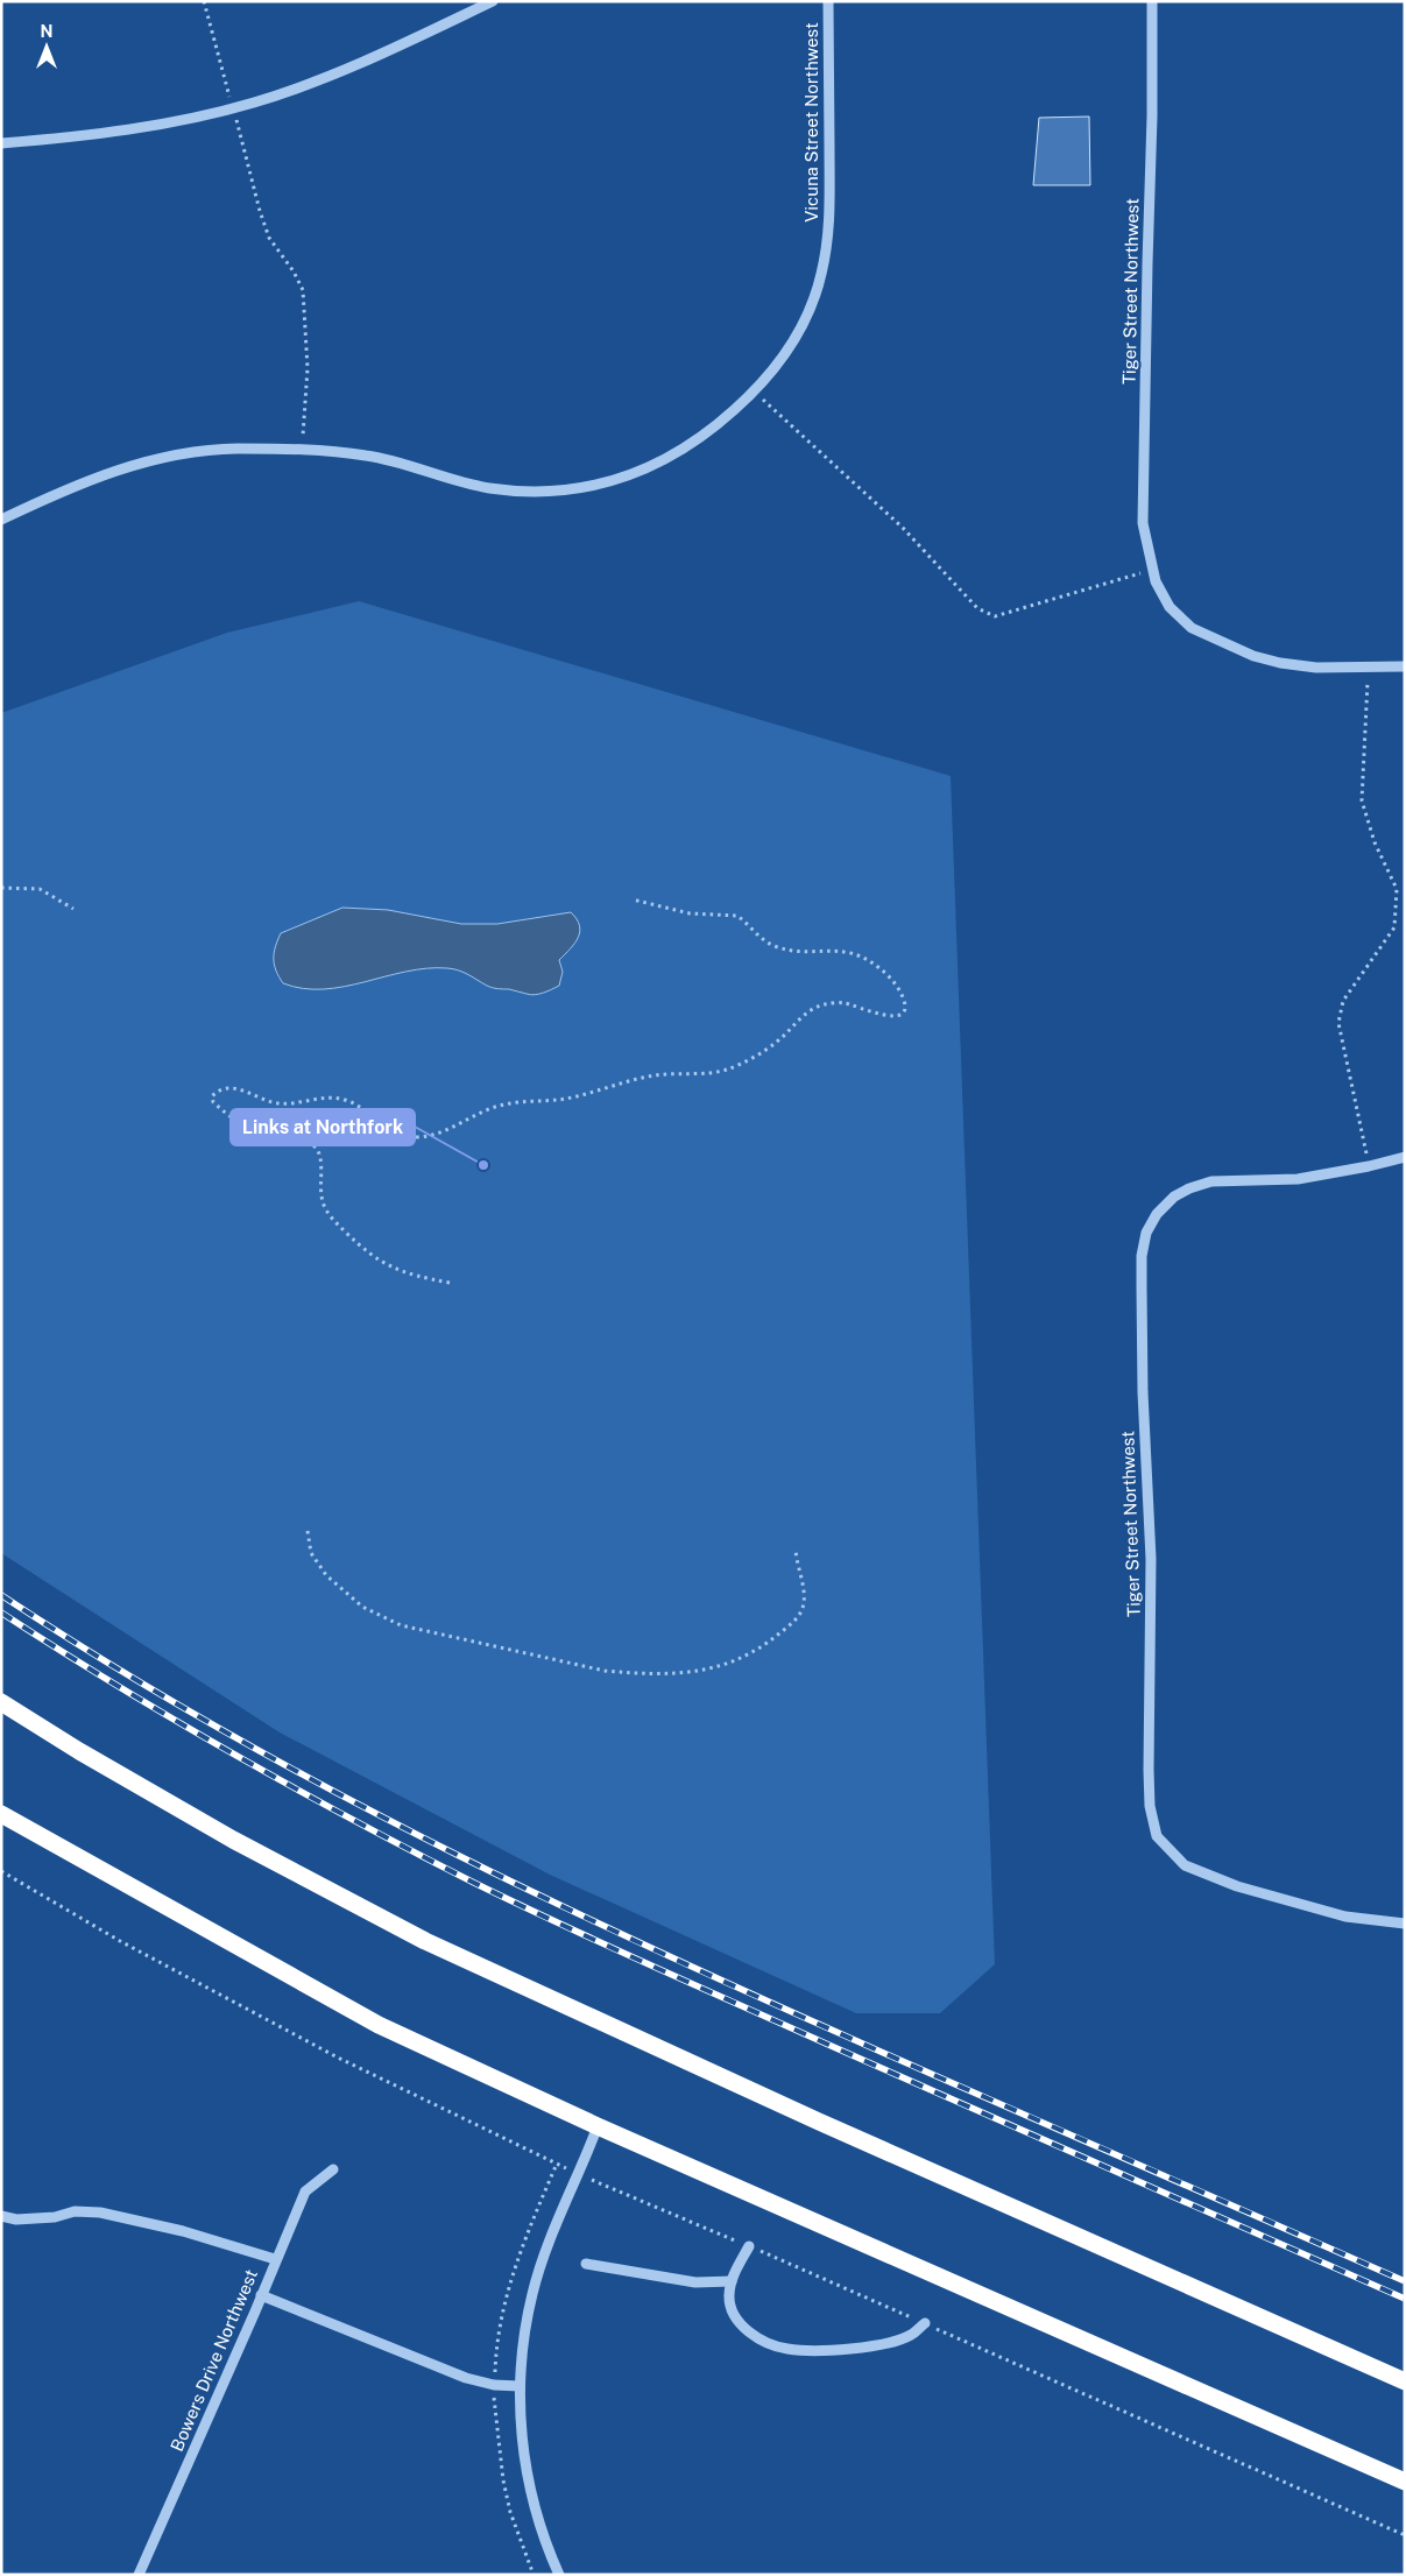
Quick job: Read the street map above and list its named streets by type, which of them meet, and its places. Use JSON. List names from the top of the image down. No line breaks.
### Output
{"streets":{"street":["Vicuna Street Northwest","Tiger Street Northwest","Bowers Drive Northwest"]},"places":["Links at Northfork"],"north":"top"}
